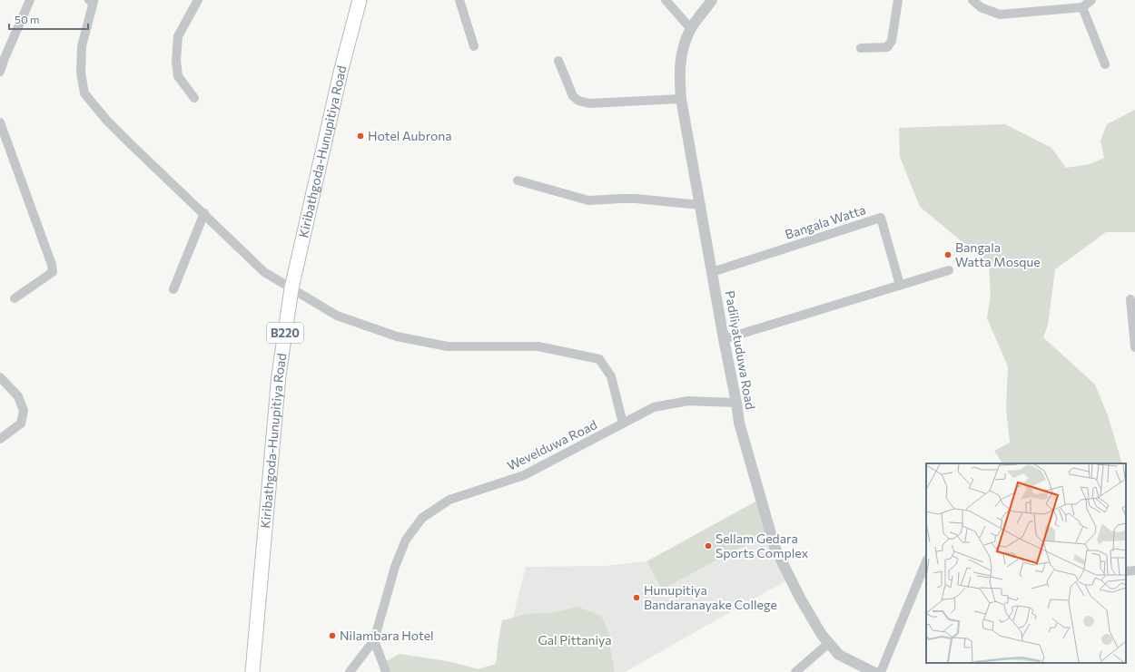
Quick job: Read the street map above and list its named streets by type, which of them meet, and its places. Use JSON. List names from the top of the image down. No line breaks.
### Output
{"streets":{"main road":["Kiribathgoda-Hunupitiya Road","B220"],"street":["Bangala Watta","Padiliyatuduwa Road","Wevelduwa Road"]},"crossings":[["Bangala Watta","Padiliyatuduwa Road"],["Padiliyatuduwa Road","Wevelduwa Road"]],"parks":["Gal Pittaniya"],"places":["Hotel Aubrona","Bangala Watta Mosque","Sellam Gedara Sports Complex","Hunupitiya Bandaranayake College","Nilambara Hotel"],"scale_bar":"50 m"}
